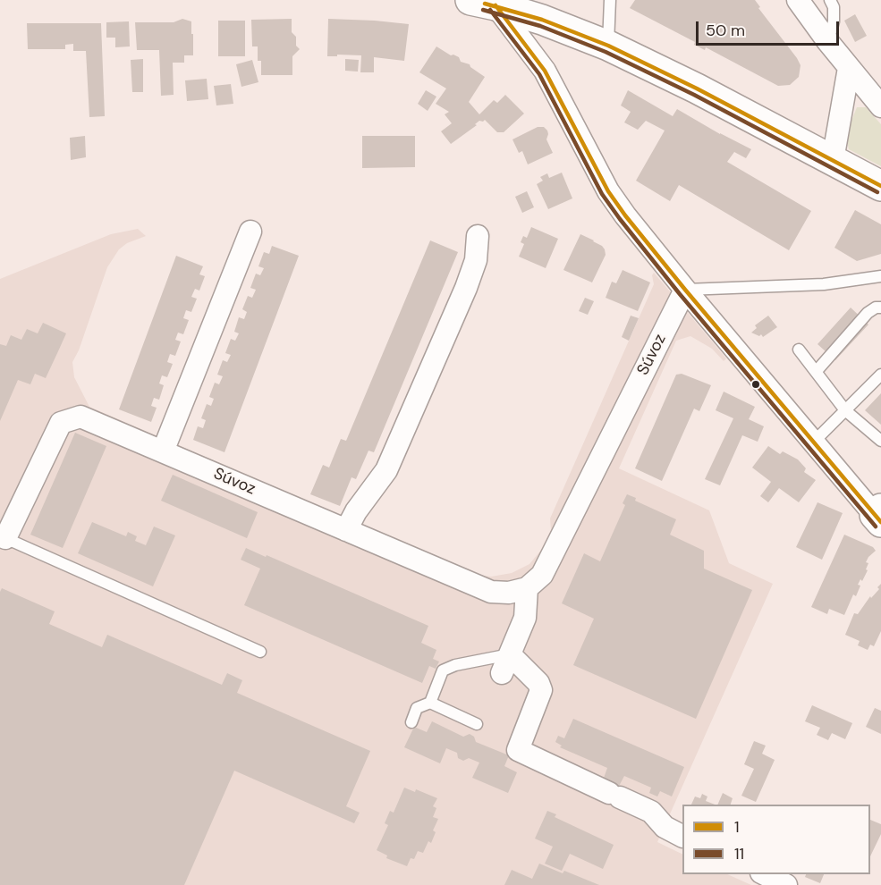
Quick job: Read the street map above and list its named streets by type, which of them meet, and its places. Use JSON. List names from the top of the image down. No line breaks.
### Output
{"streets":{"street":["Súvoz"]},"lines":["transit line 1","transit line 11"],"legend":["1","11"],"scale_bar":"50 m"}
